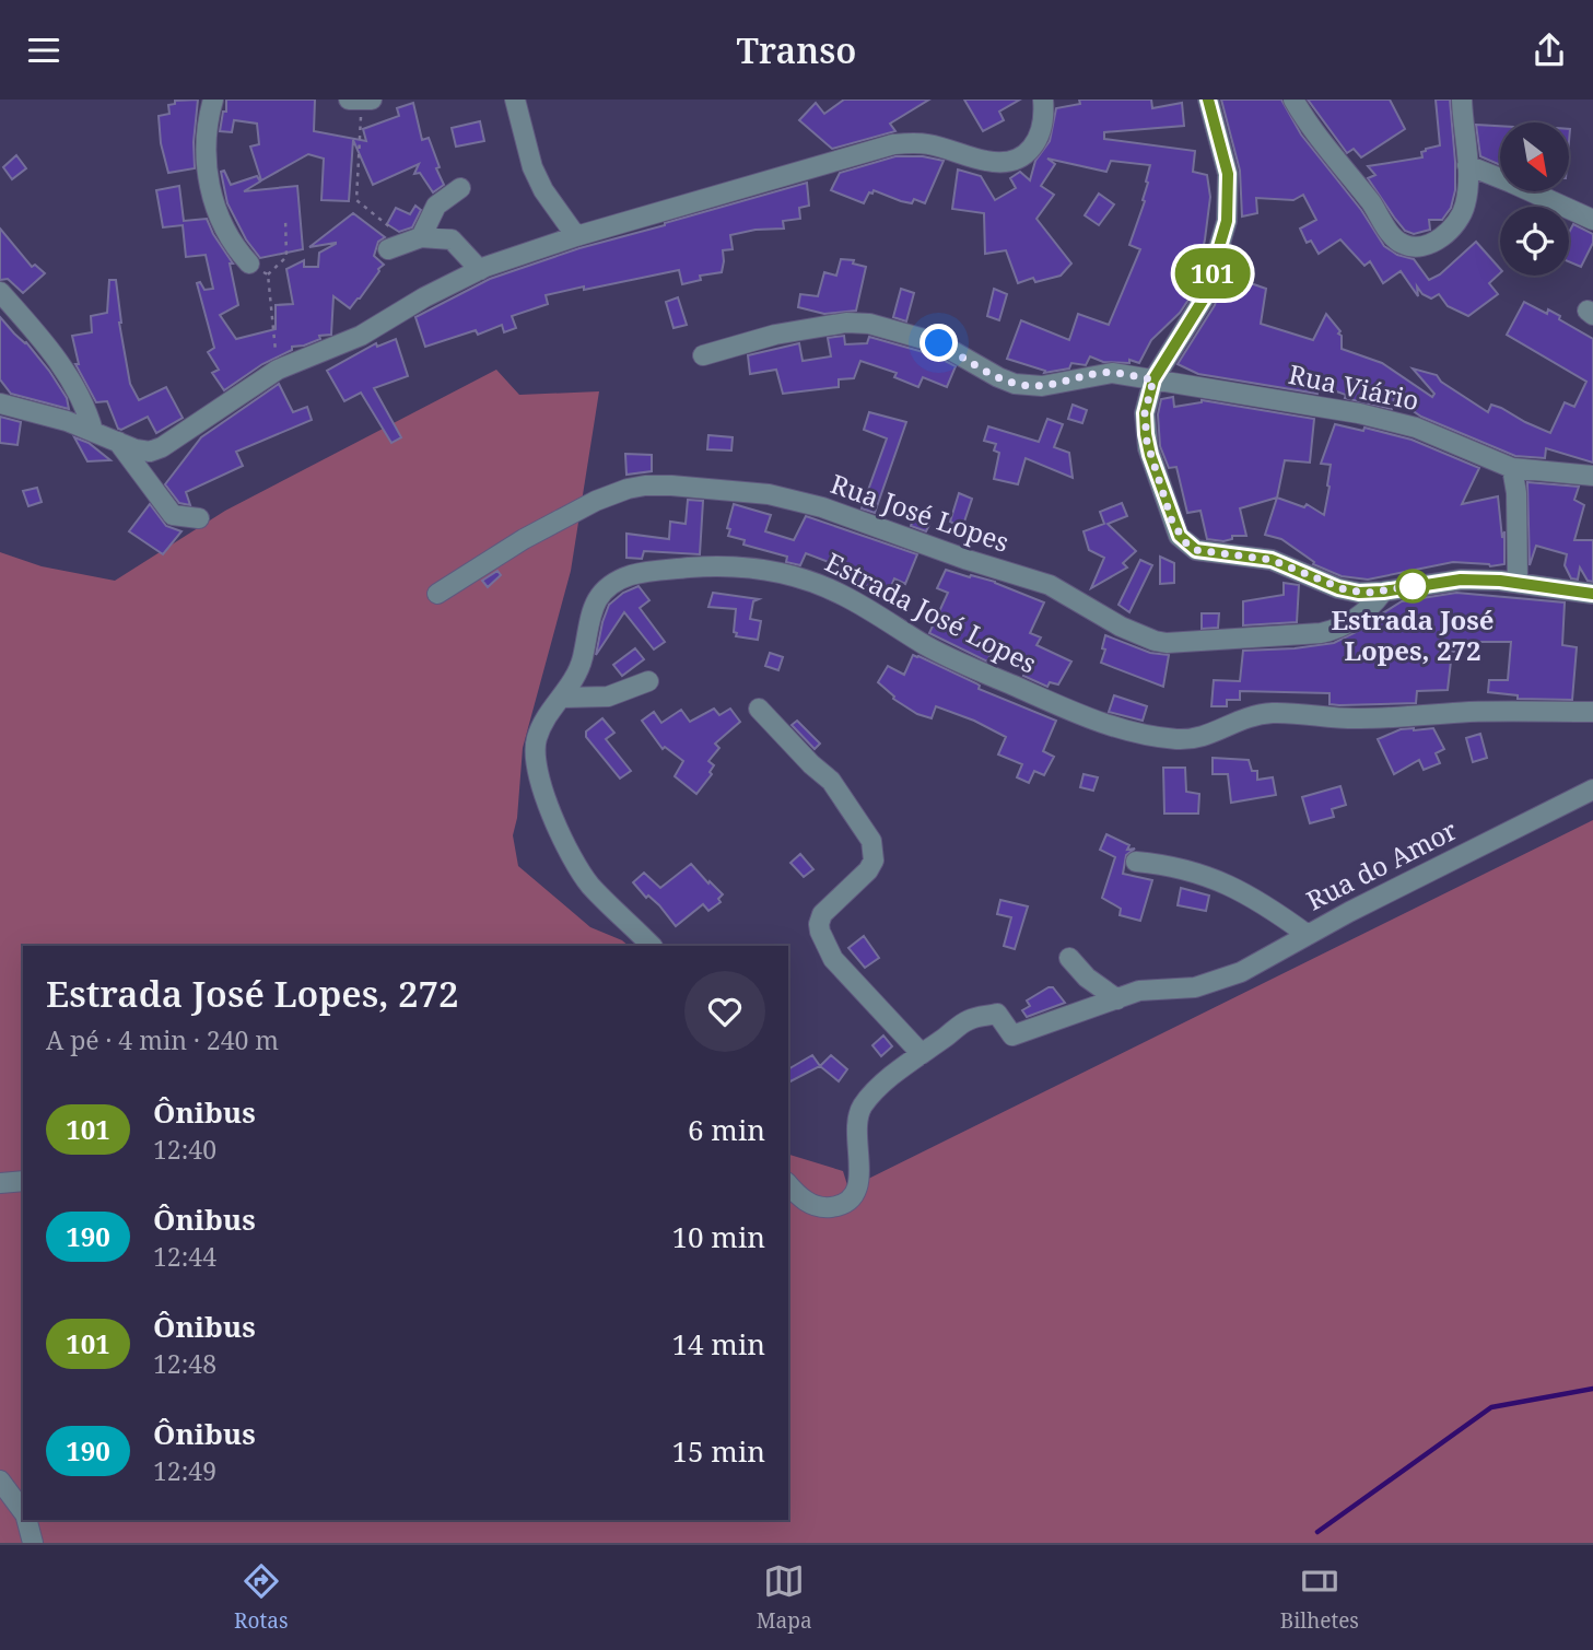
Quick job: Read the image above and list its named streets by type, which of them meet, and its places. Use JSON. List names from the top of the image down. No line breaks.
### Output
{"streets":{"street":["Rua Viário","Rua José Lopes","Estrada José Lopes","Rua do Amor"]},"places":["Estrada José Lopes, 272"],"lines":["bus line 101"],"north":"bottom right","page":{"header":"Transo","on_map":"101","heading":["Estrada José Lopes, 272","A pé · 4 min · 240 m"],"list":[{"mark":"101","name":"Ônibus","note":"12:40","value":"6 min"},{"mark":"190","name":"Ônibus","note":"12:44","value":"10 min"},{"mark":"101","name":"Ônibus","note":"12:48","value":"14 min"},{"mark":"190","name":"Ônibus","note":"12:49","value":"15 min"}],"tabs":["Rotas","Mapa","Bilhetes"]}}
